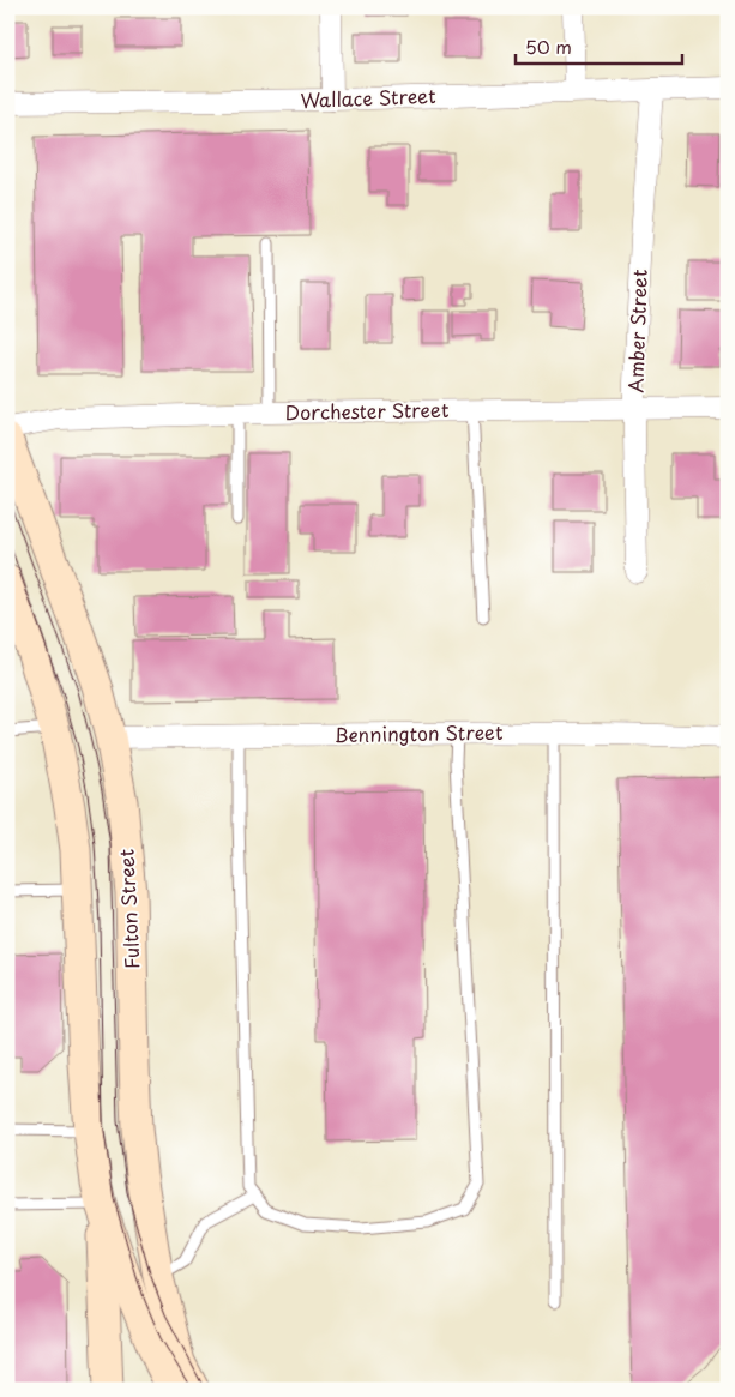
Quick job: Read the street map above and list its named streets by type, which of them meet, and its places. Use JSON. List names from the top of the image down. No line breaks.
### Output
{"streets":{"main road":["Fulton Street"],"street":["Wallace Street","Amber Street","Dorchester Street","Bennington Street"]},"crossings":[["Wallace Street","Amber Street"],["Amber Street","Dorchester Street"],["Bennington Street","Fulton Street"]],"scale_bar":"50 m"}
